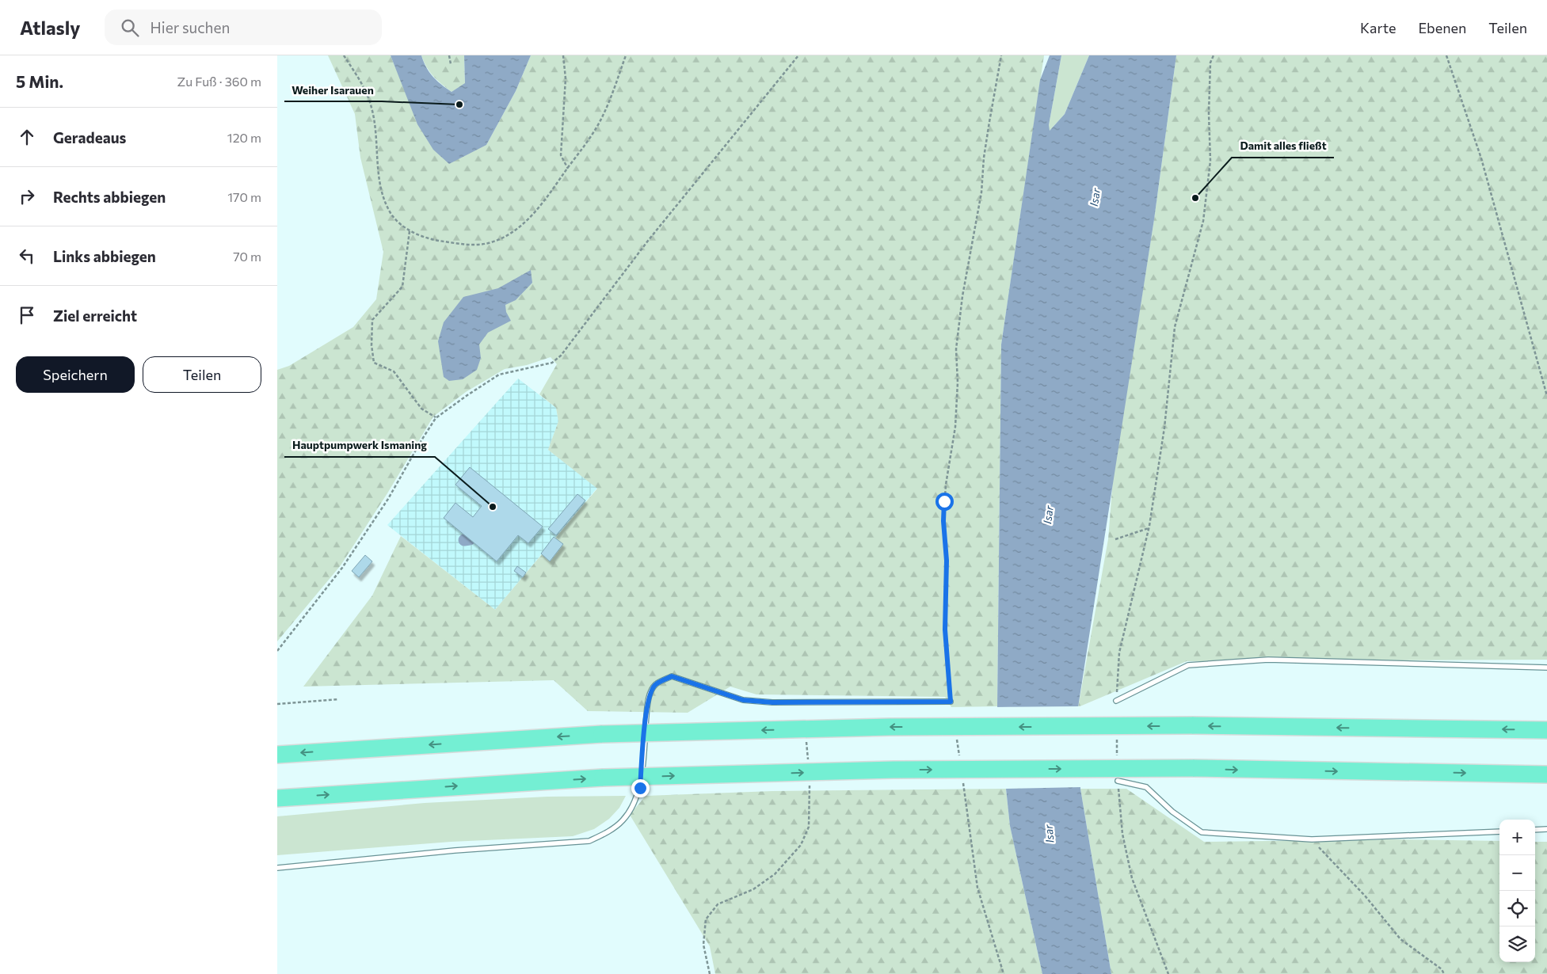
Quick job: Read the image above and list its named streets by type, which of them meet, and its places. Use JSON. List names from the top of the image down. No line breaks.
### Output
{"water":["Isar"],"places":["Weiher Isarauen","Damit alles fließt","Hauptpumpwerk Ismaning"],"page":{"header":"Atlasly","search":"Hier suchen","nav":["Karte","Ebenen","Teilen"],"heading":["5 Min.","Zu Fuß · 360 m"],"list":[["Geradeaus","120 m"],["Rechts abbiegen","170 m"],["Links abbiegen","70 m"],"Ziel erreicht"],"buttons":["Speichern","Teilen"],"map_buttons":["+","−"]}}
